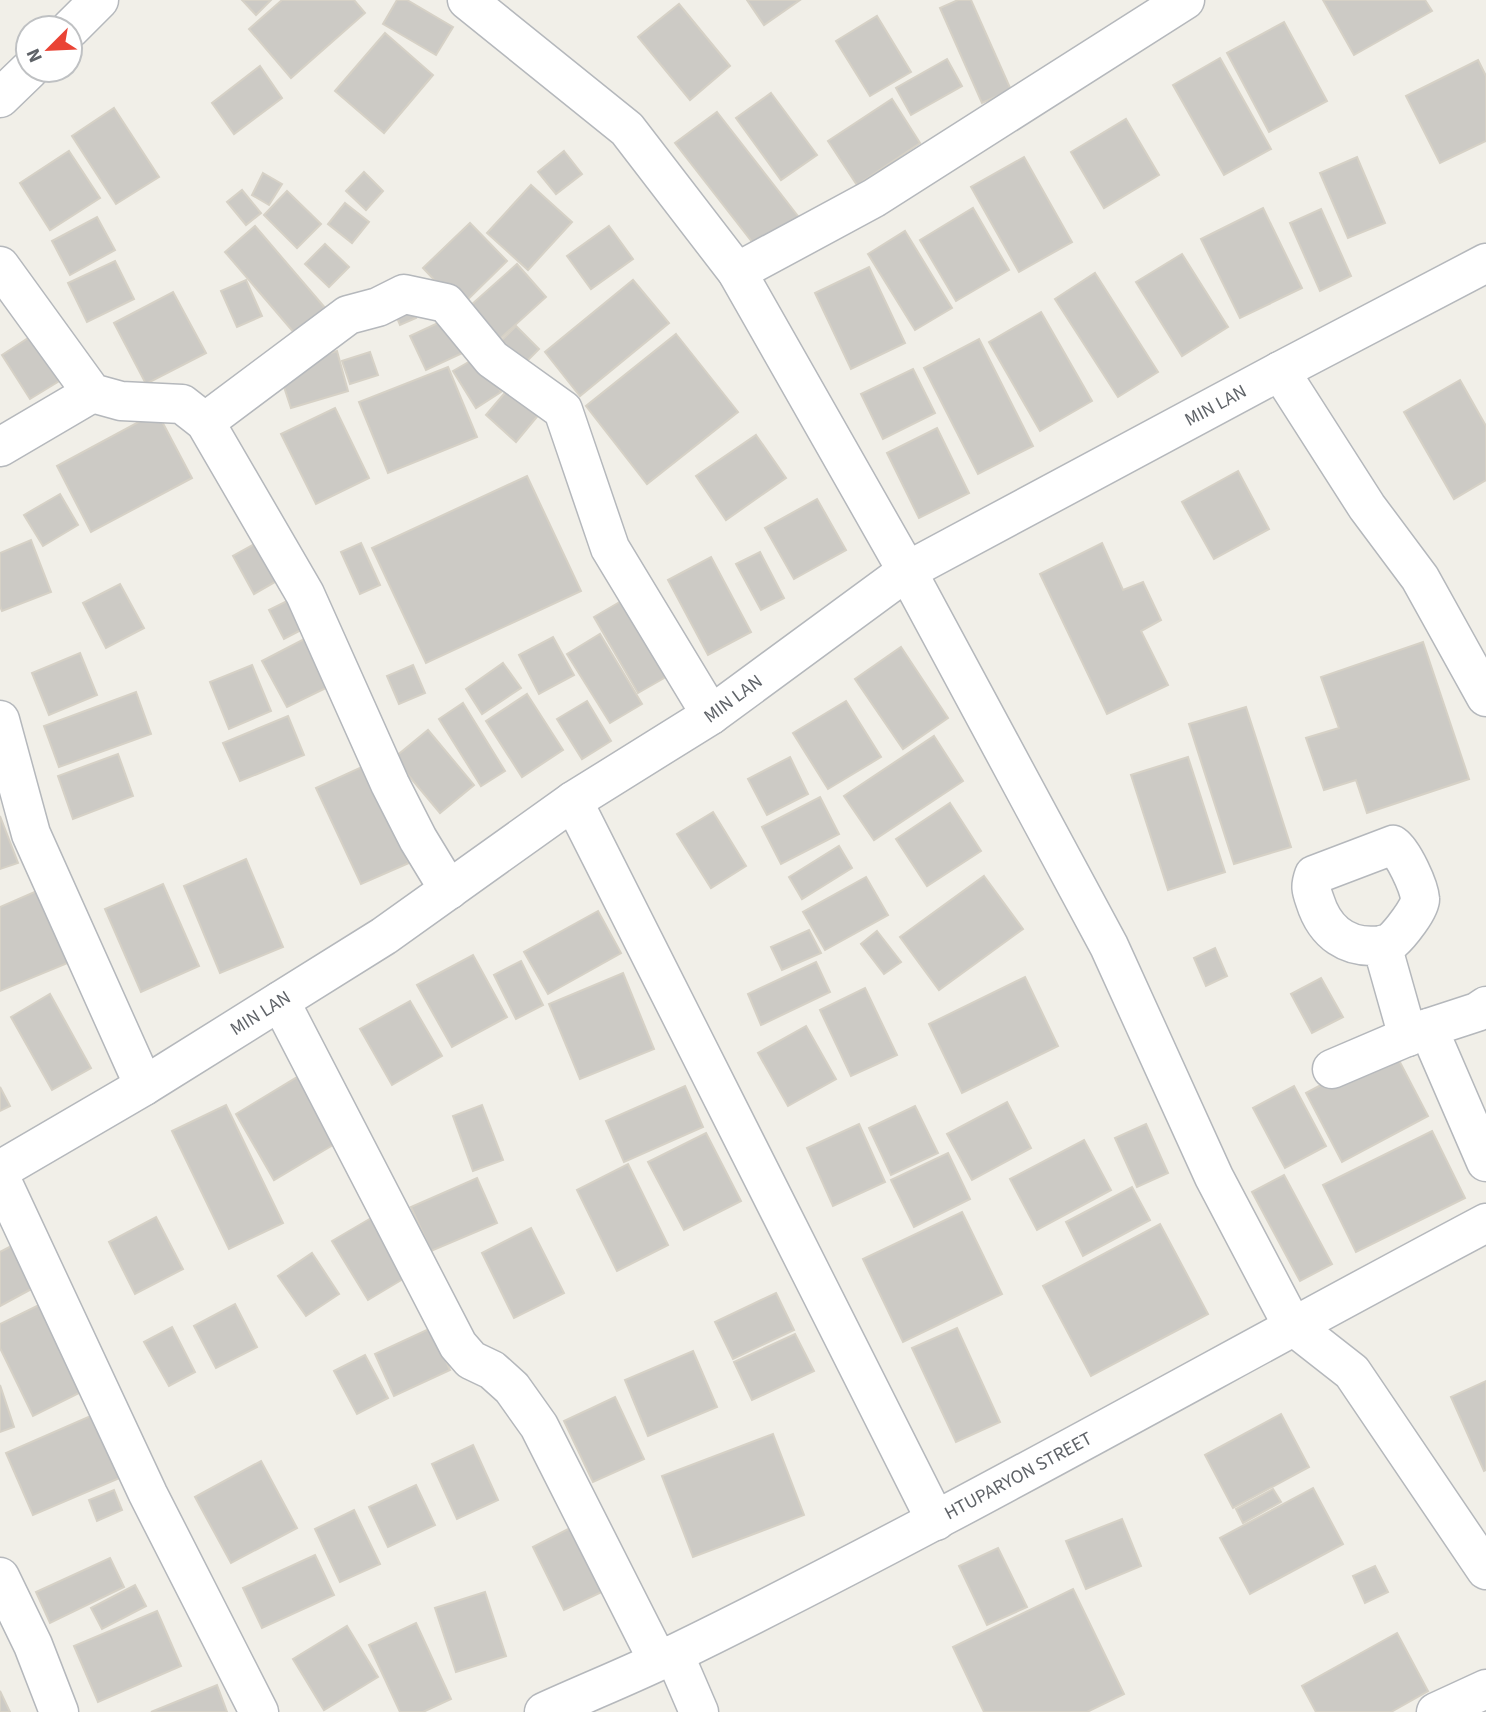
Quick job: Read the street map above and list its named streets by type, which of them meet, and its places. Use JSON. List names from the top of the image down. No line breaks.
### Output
{"streets":{"street":["MIN LAN","HTUPARYON STREET"]},"north":"bottom left"}
